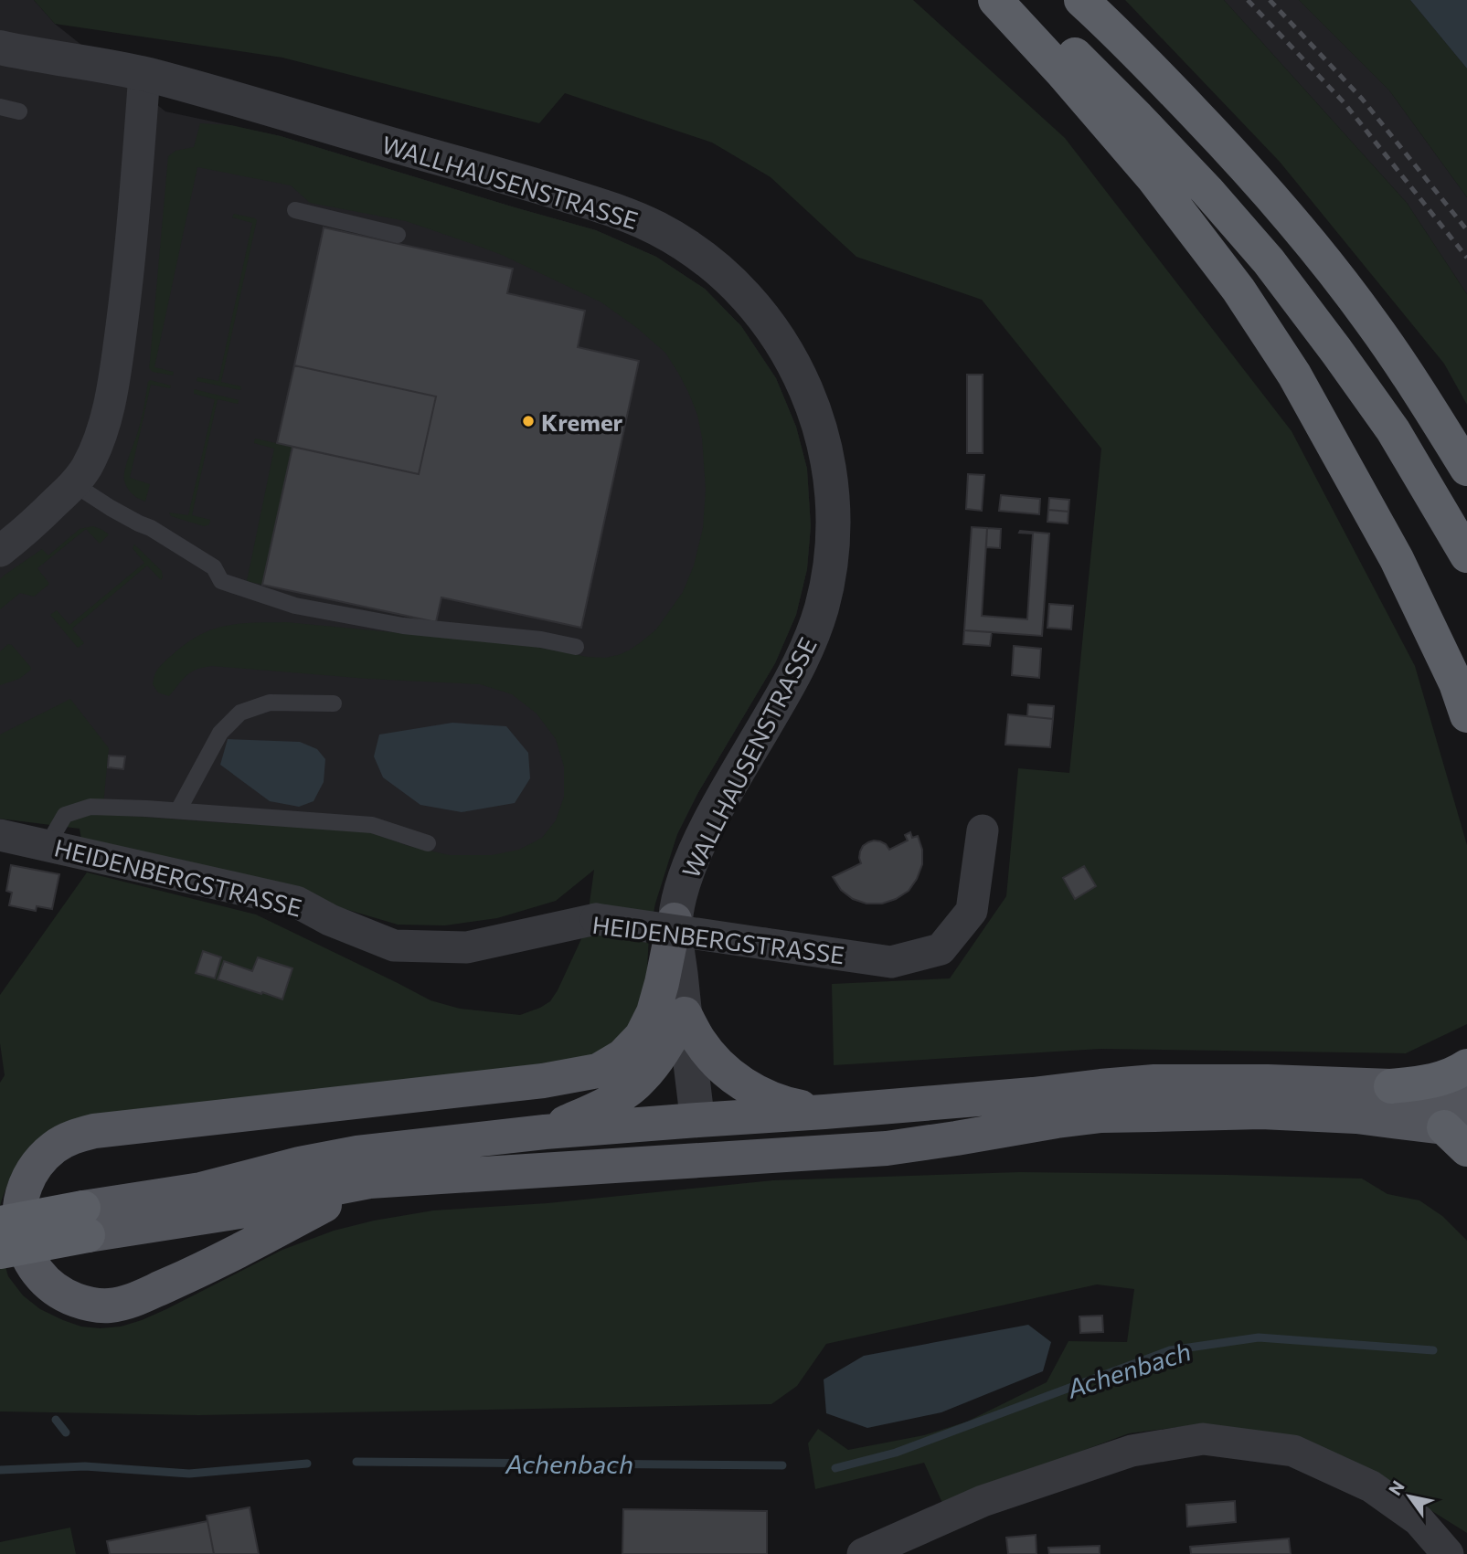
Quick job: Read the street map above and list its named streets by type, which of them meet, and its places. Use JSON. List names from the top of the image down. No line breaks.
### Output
{"streets":{"street":["WALLHAUSENSTRASSE","HEIDENBERGSTRASSE"]},"water":["Achenbach"],"places":["Kremer"],"north":"top left"}
